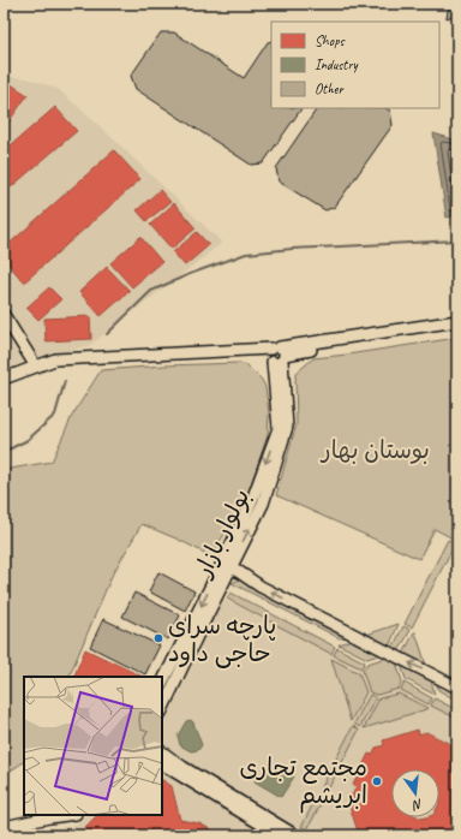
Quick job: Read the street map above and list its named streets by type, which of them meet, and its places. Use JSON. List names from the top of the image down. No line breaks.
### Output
{"streets":{"street":["بولوار بازار"]},"parks":["بوستان بهار"],"places":["پارچه سرای حاجی داود","مجتمع تجاری ابریشم"],"legend":["Shops","Industry","Other"],"north":"bottom"}
